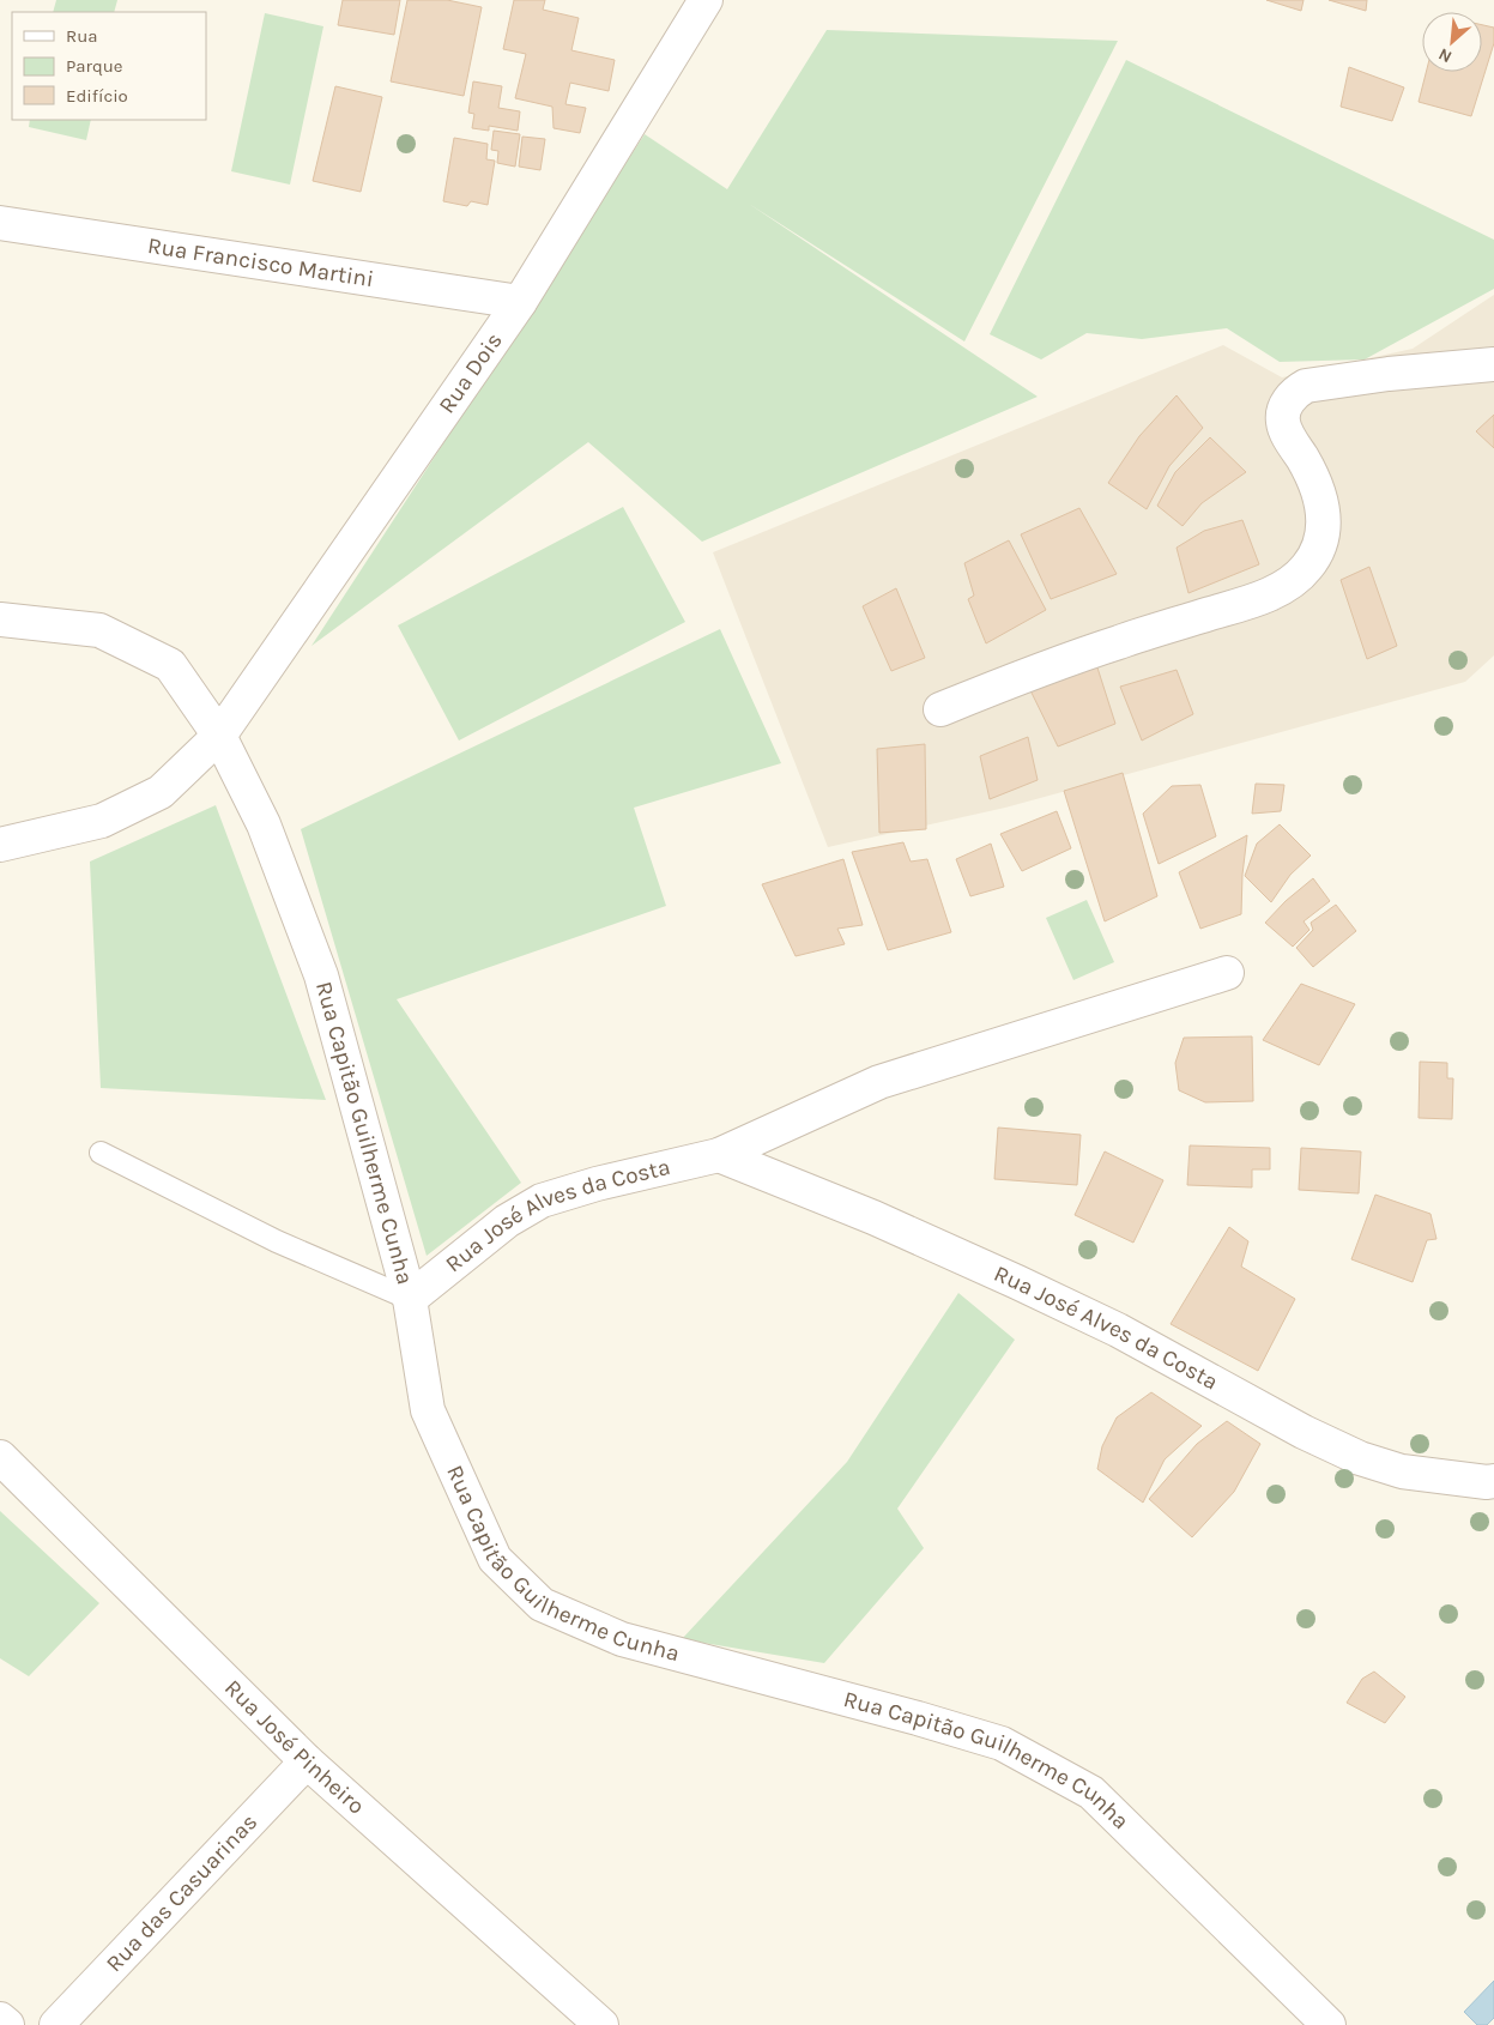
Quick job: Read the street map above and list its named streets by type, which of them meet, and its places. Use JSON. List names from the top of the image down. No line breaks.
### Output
{"streets":{"street":["Rua Francisco Martini","Rua Dois","Rua Capitão Guilherme Cunha","Rua José Alves da Costa","Rua José Pinheiro","Rua das Casuarinas"]},"crossings":[["Rua Francisco Martini","Rua Dois"],["Rua Dois","Rua Capitão Guilherme Cunha"],["Rua Capitão Guilherme Cunha","Rua José Alves da Costa"],["Rua José Pinheiro","Rua das Casuarinas"]],"legend":["Rua","Parque","Edifício"],"north":"bottom left"}
